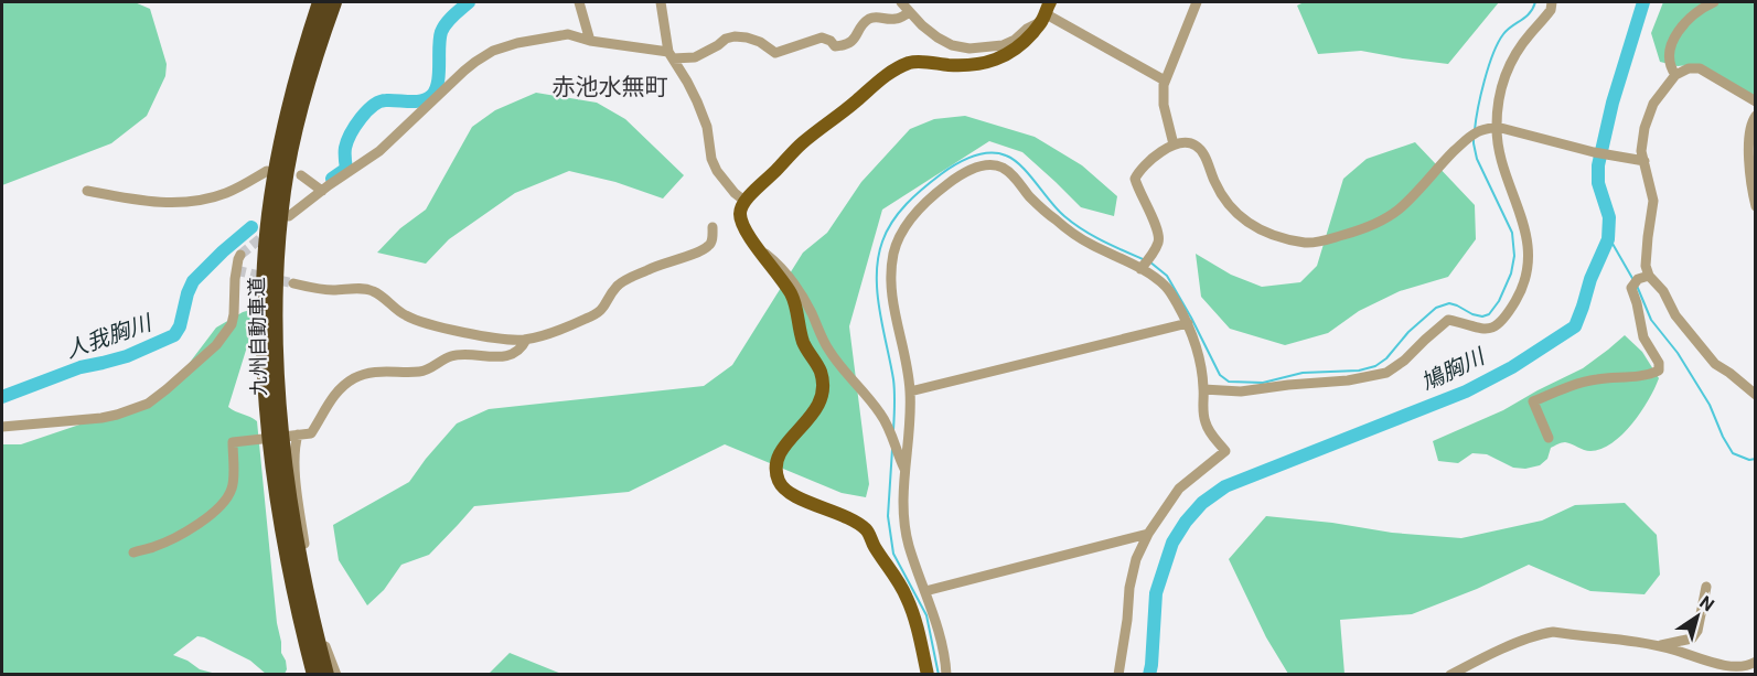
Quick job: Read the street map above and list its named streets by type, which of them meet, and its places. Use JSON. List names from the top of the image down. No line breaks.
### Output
{"streets":{"highway":["九州自動車道"]},"districts":["赤池水無町"],"water":["人我胸川","鳩胸川"],"north":"top right"}
